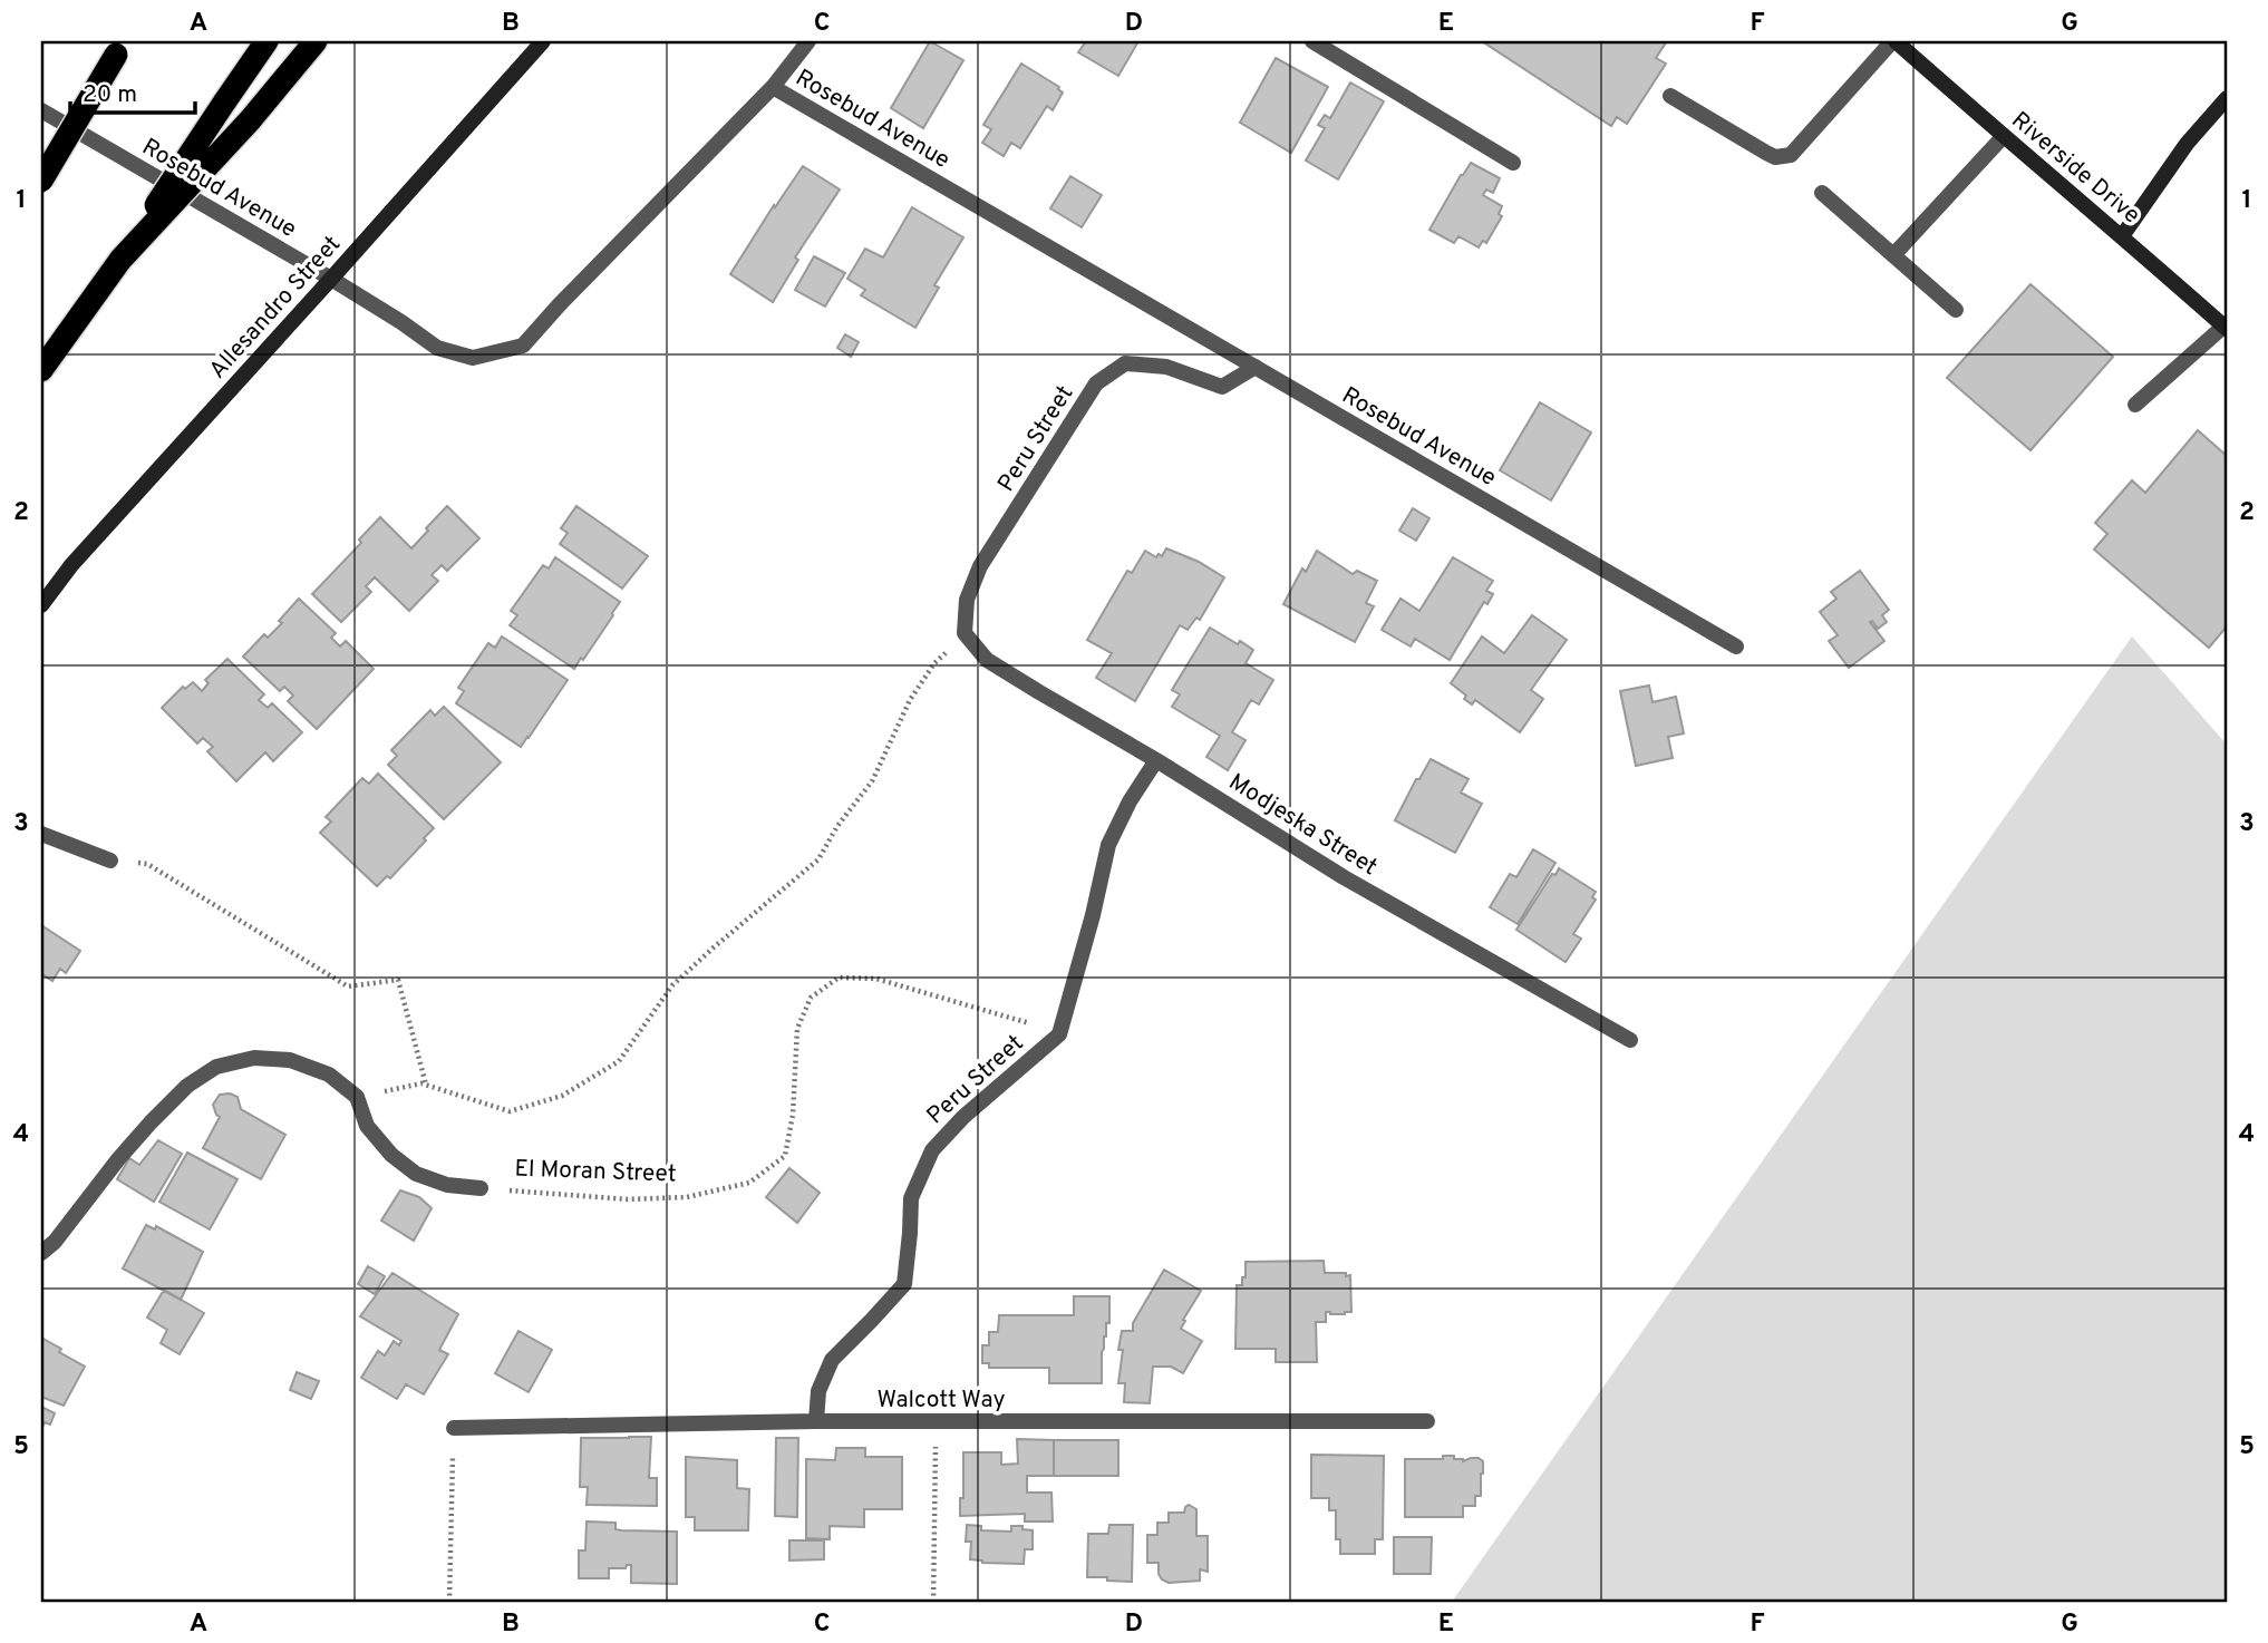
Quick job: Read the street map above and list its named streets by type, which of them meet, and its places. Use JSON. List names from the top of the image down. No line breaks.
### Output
{"streets":{"main road":["Riverside Drive","Allesandro Street"],"street":["Rosebud Avenue","Peru Street","Modjeska Street","El Moran Street","Walcott Way"]},"crossings":[["Rosebud Avenue","Allesandro Street"],["Rosebud Avenue","Peru Street"],["Peru Street","Modjeska Street"],["Peru Street","El Moran Street"],["Peru Street","Walcott Way"]],"scale_bar":"20 m","grid":{"columns":["A","B","C","D","E","F","G"],"rows":["1","2","3","4","5"]}}
